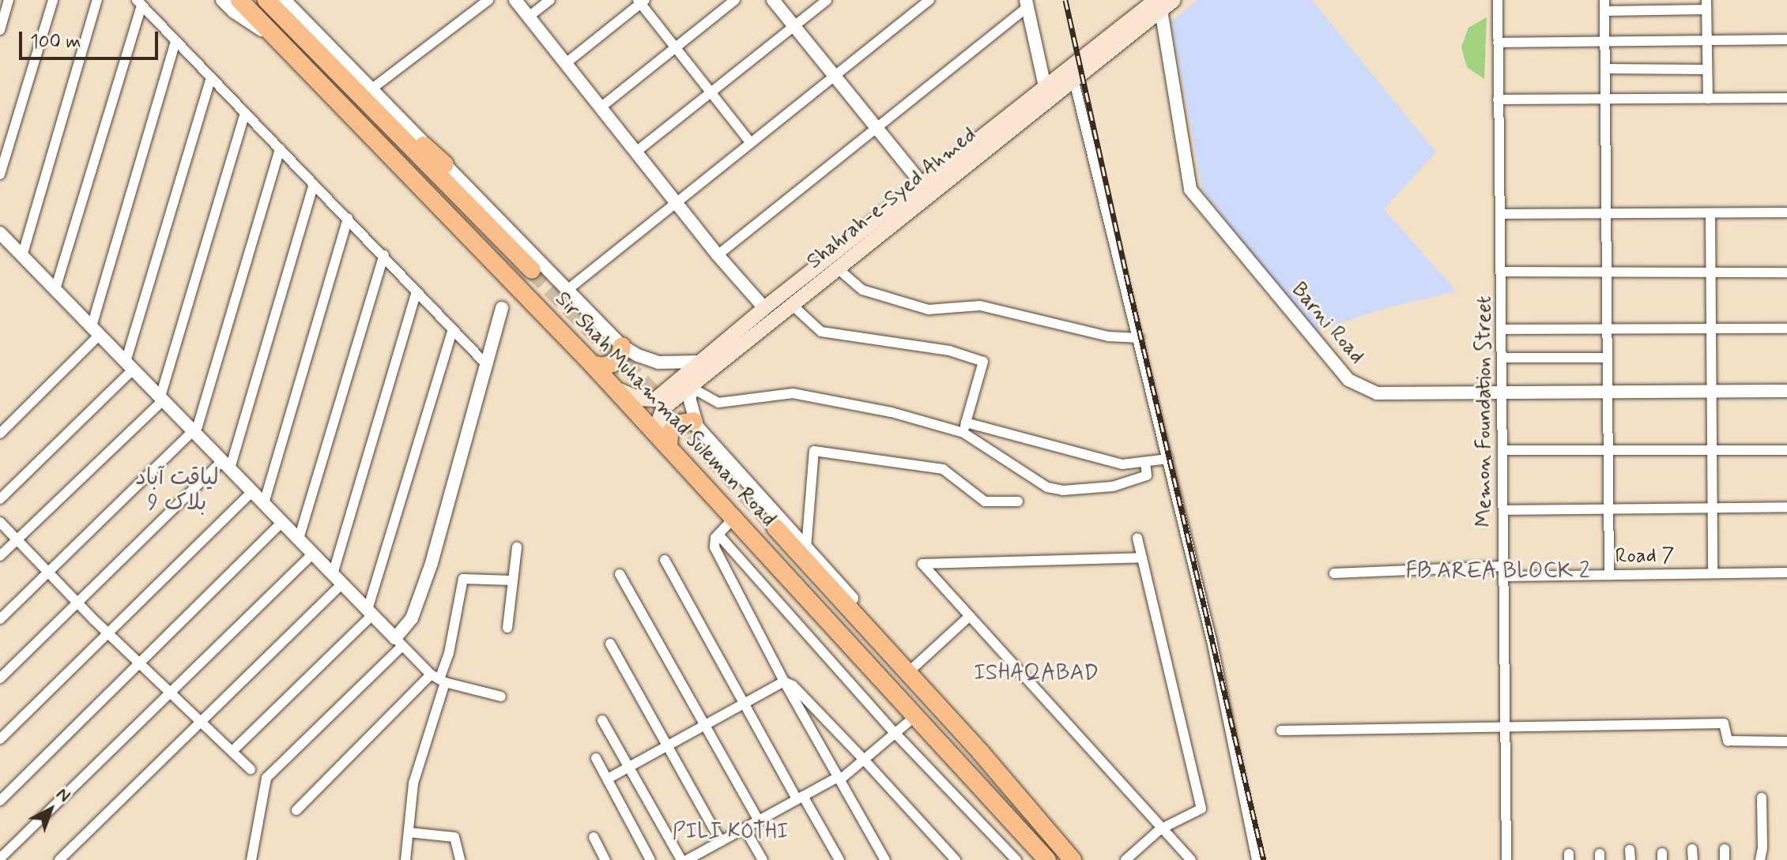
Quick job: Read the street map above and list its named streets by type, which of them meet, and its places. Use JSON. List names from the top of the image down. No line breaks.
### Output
{"streets":{"highway":["Sir Shah Muhammad Suleman Road"],"main road":["Shahrah-e-Syed Ahmed"],"street":["Barni Road","Memon Foundation Street","Road 7"]},"crossings":[["Shahrah-e-Syed Ahmed","Barni Road"],["Shahrah-e-Syed Ahmed","Sir Shah Muhammad Suleman Road"],["Barni Road","Memon Foundation Street"],["Memon Foundation Street","Road 7"]],"districts":["لیاقت آباد بلاک 9","FB AREA BLOCK 2","ISHAQABAD","PILI KOTHI"],"scale_bar":"100 m","north":"top right"}
